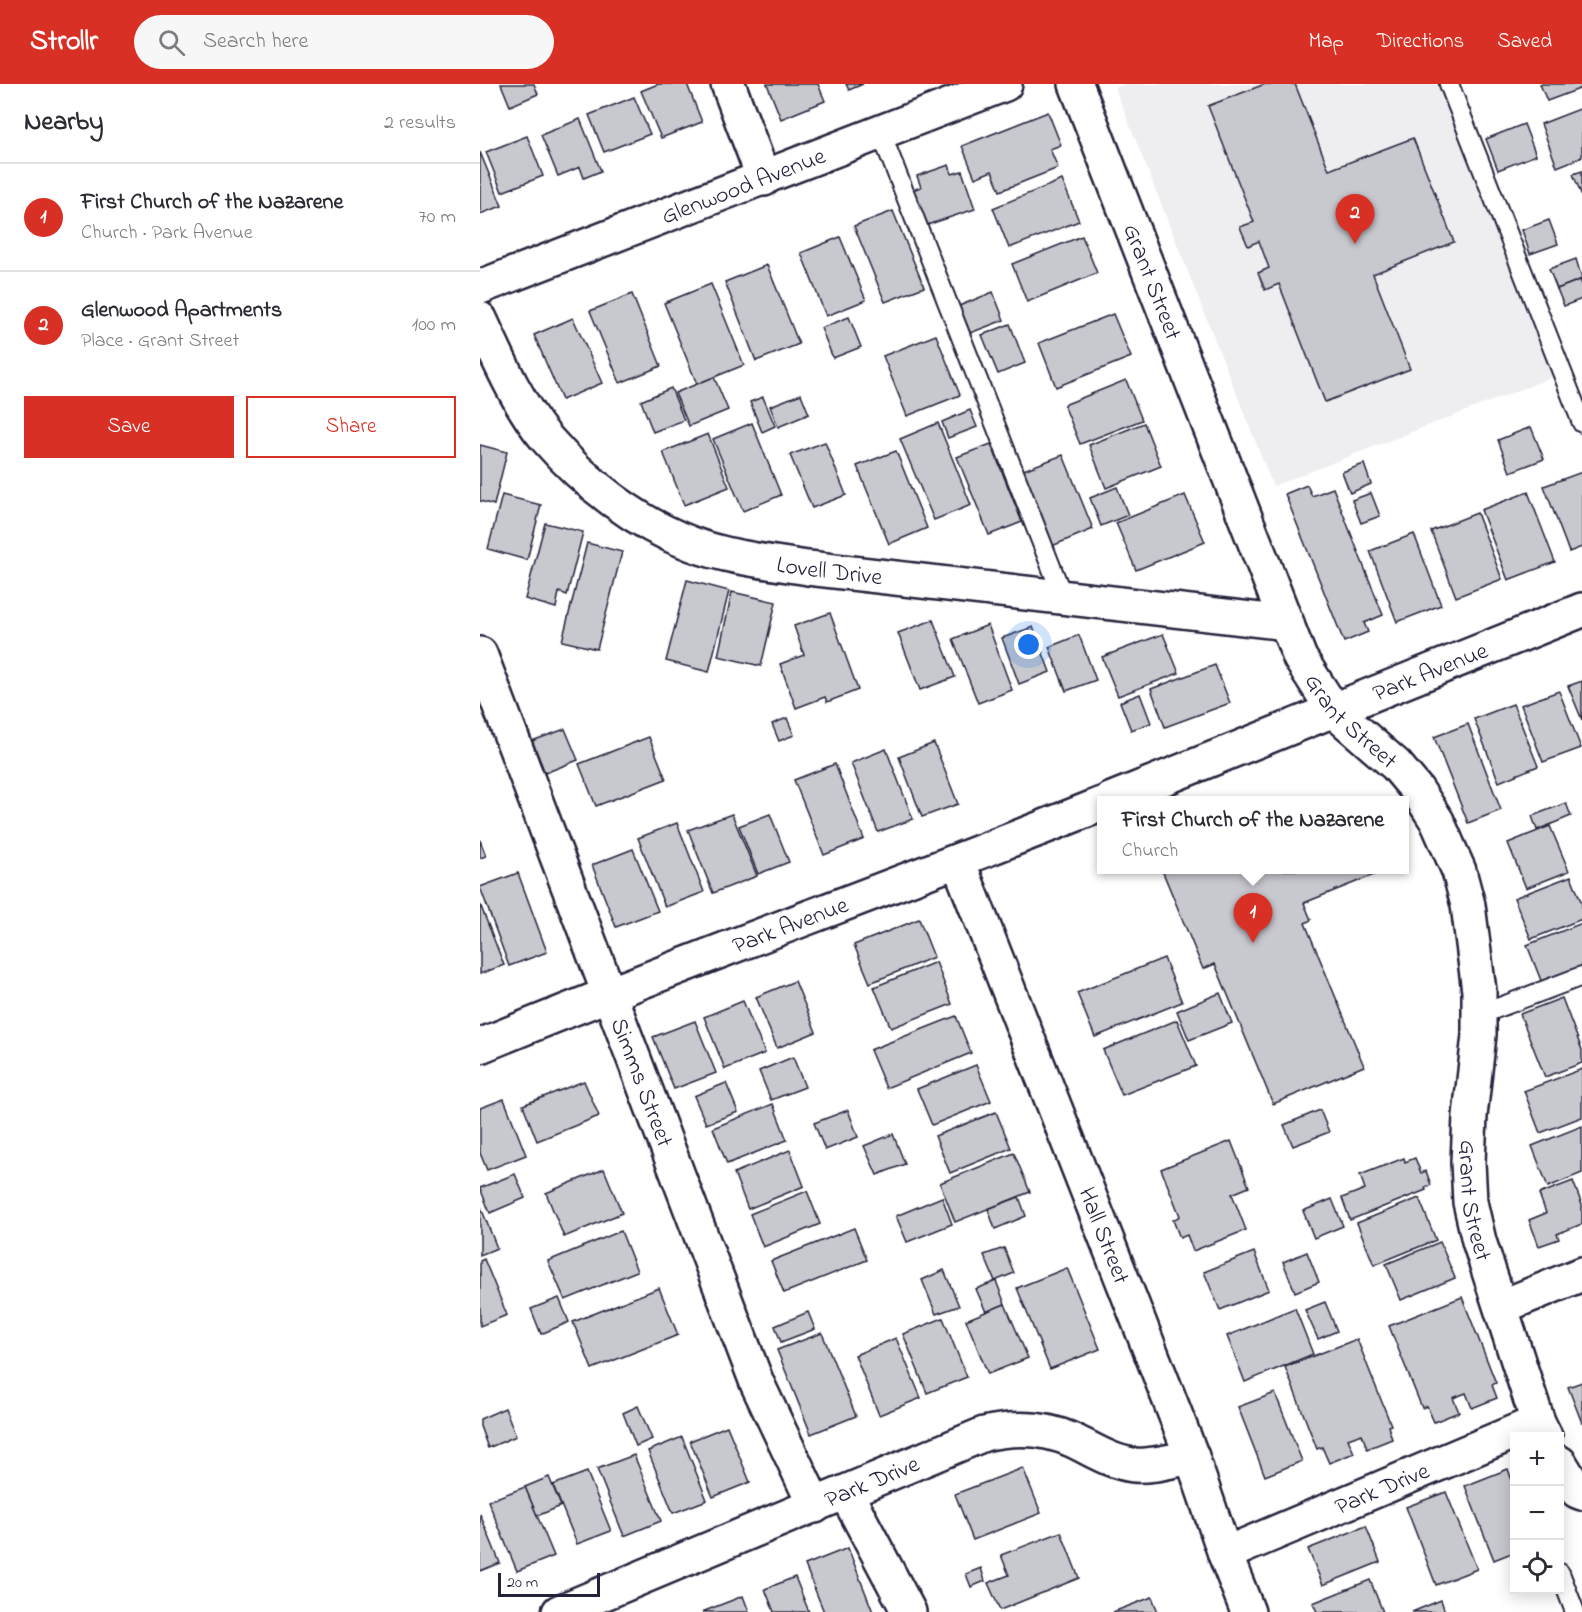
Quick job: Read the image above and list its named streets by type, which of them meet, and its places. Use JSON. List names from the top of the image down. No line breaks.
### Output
{"streets":{"street":["Glenwood Avenue","Grant Street","Lovell Drive","Park Avenue","Simms Street","Hall Street","Park Drive"]},"crossings":[["Grant Street","Lovell Drive"],["Grant Street","Park Avenue"],["Park Avenue","Simms Street"],["Park Avenue","Hall Street"],["Simms Street","Park Drive"],["Hall Street","Park Drive"]],"scale_bar":"20 m","page":{"header":"Strollr","search":"Search here","nav":["Map","Directions","Saved"],"heading":["Nearby","2 results"],"list":[{"mark":"1","name":"First Church of the Nazarene","note":"Church · Park Avenue","value":"70 m"},{"mark":"2","name":"Glenwood Apartments","note":"Place · Grant Street","value":"100 m"}],"pins":["2","1"],"buttons":["Save","Share"],"popup":["First Church of the Nazarene","Church"],"map_buttons":["+","−"],"scale":"20 m"}}
